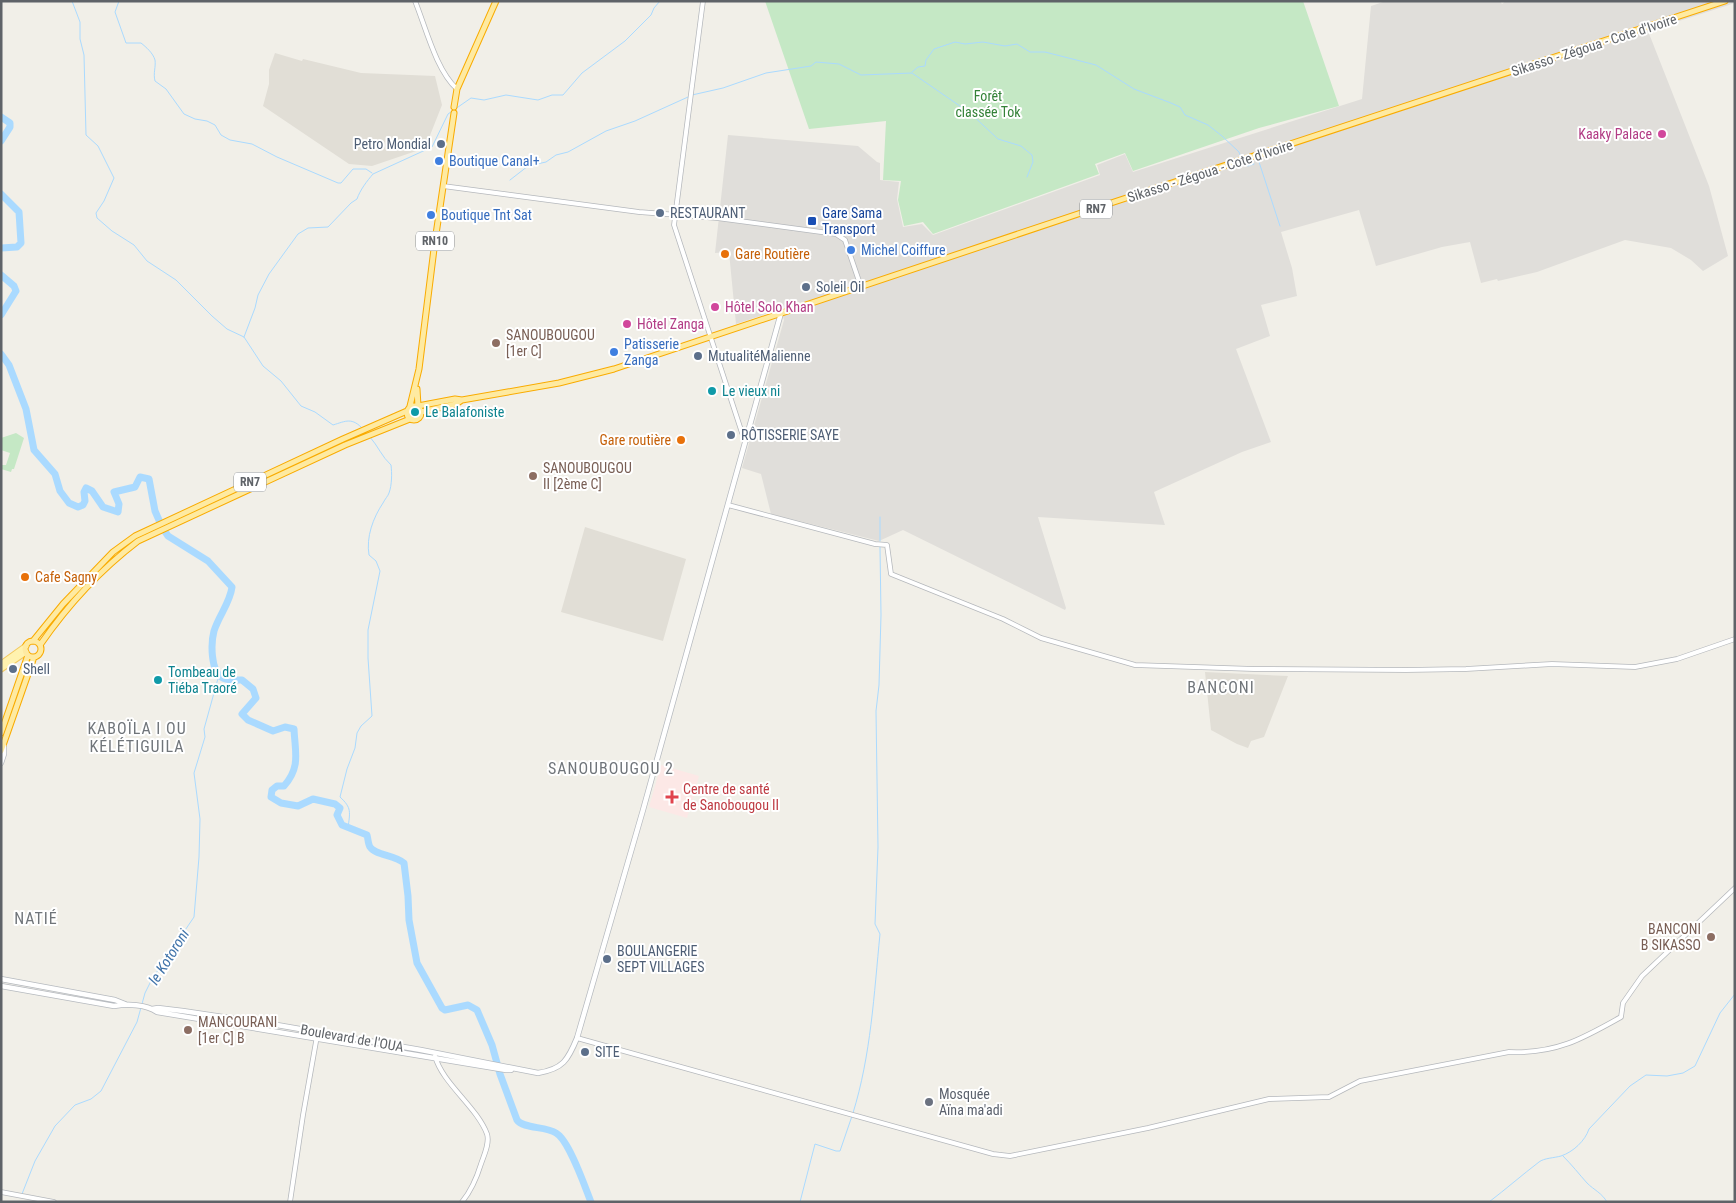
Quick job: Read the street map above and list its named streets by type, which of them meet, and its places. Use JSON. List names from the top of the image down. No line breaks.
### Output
{"streets":{"highway":["Sikasso - Zégoua - Cote d'Ivoire","RN7","RN10"],"main road":["Boulevard de l'OUA"]},"crossings":[["Sikasso - Zégoua - Cote d'Ivoire","RN7"],["Sikasso - Zégoua - Cote d'Ivoire","Boulevard de l'OUA"],["RN7","RN10"]],"districts":["BANCONI","KABOÏLA I OU KÉLÉTIGUILA","SANOUBOUGOU 2","NATIÉ"],"water":["le Kotoroni"],"parks":["Forêt classée Tok"],"places":{"other":["Kaaky Palace","Petro Mondial","Boutique Canal+","RESTAURANT","Boutique Tnt Sat","Michel Coiffure","Gare Routière","Soleil Oil","Hôtel Solo Khan","Hôtel Zanga","SANOUBOUGOU [1er C]","Patisserie Zanga","MutualitéMalienne","Le vieux ni","Le Balafoniste","RÔTISSERIE SAYE","Gare routière","SANOUBOUGOU II [2ème C]","Cafe Sagny","Shell","Tombeau de Tiéba Traoré","BANCONI B SIKASSO","BOULANGERIE SEPT VILLAGES","MANCOURANI [1er C] B","SITE","Mosquée Aïna ma'adi"],"transit":["Gare Sama Transport"],"health":["Centre de santé de Sanobougou II"]}}
